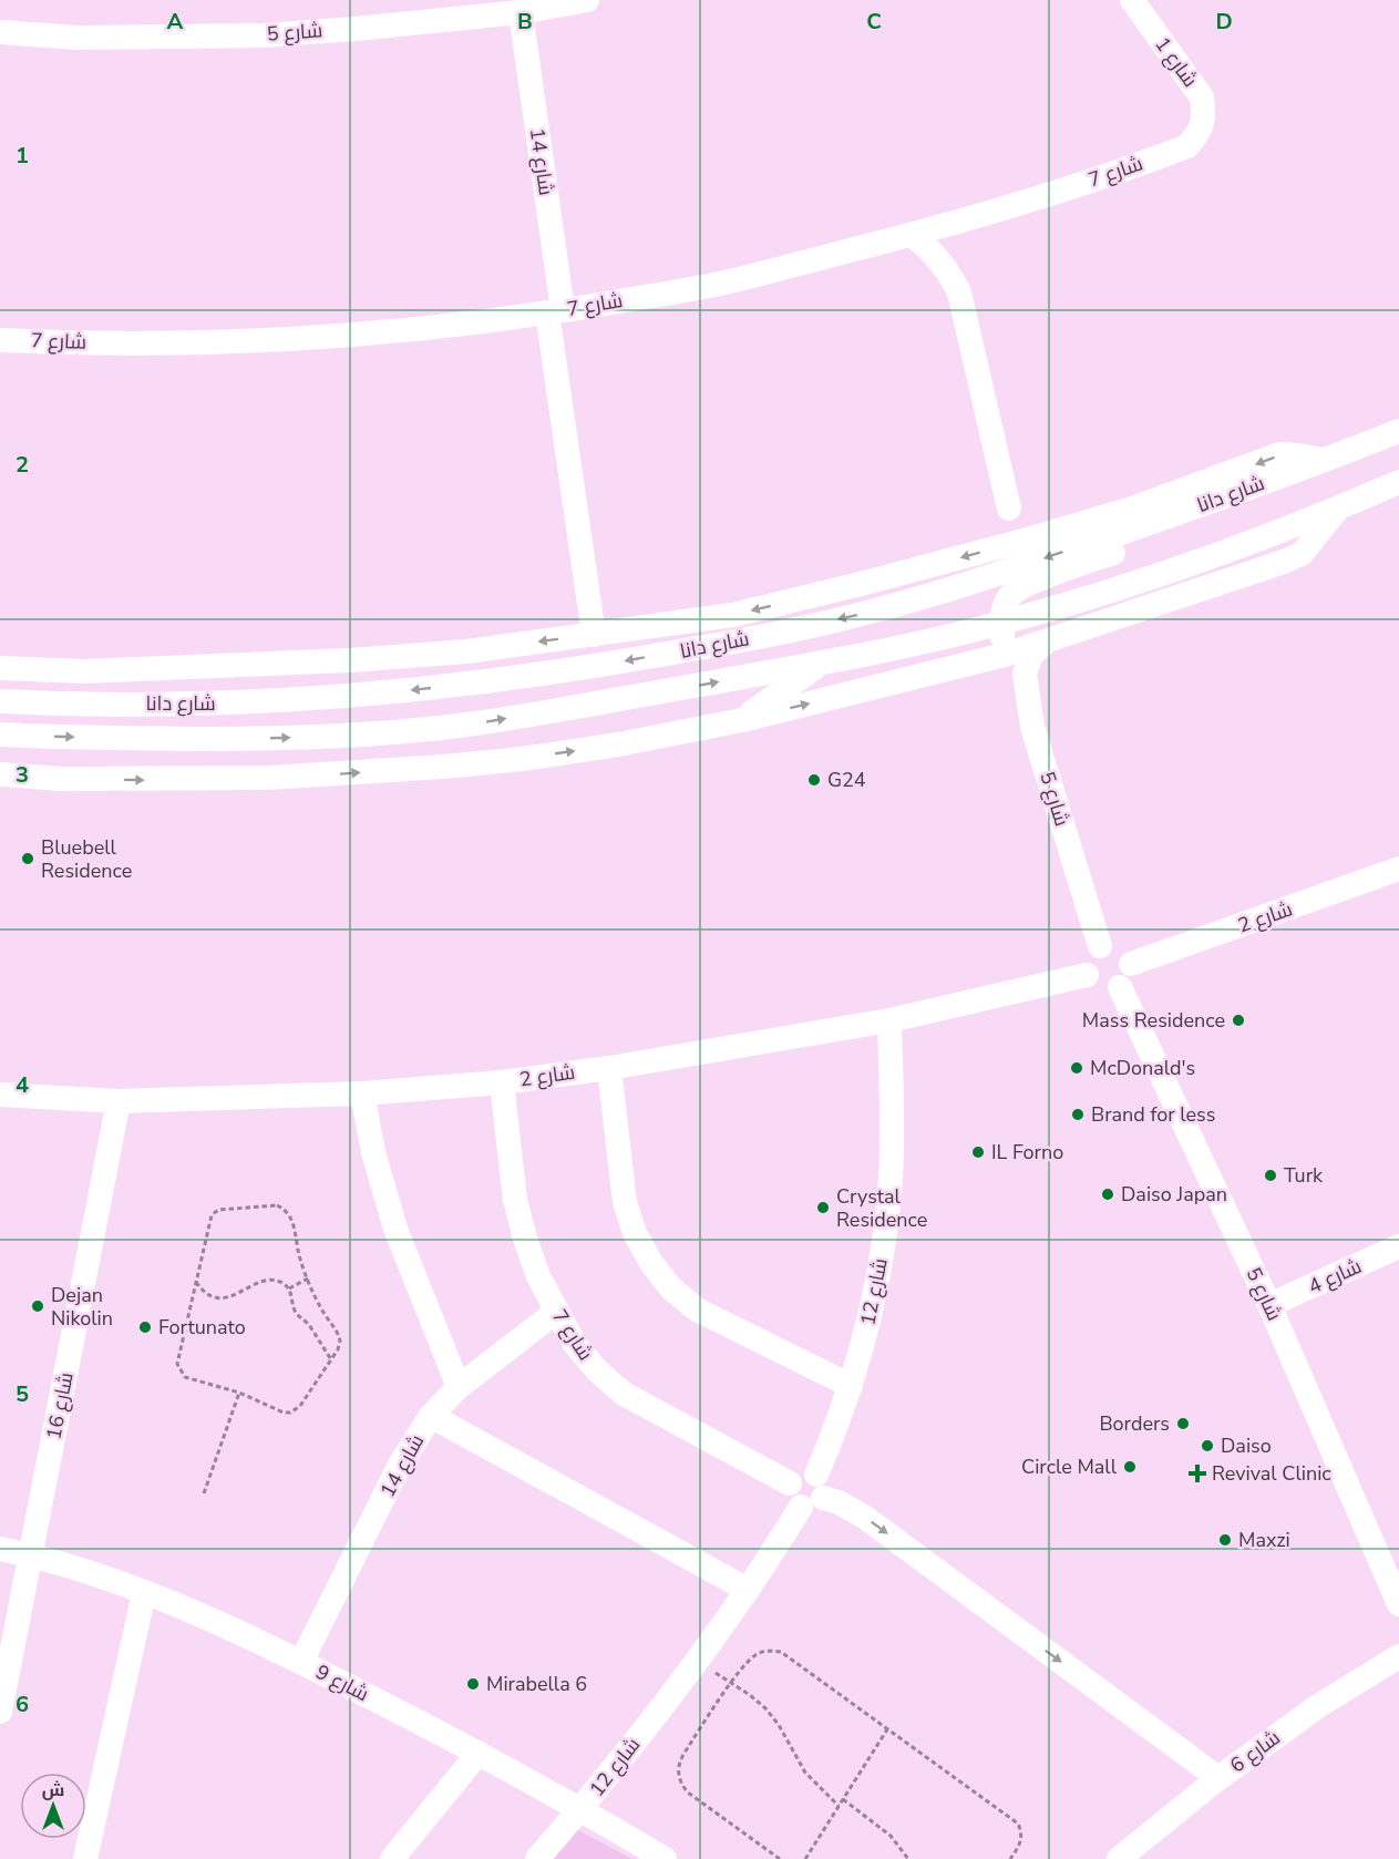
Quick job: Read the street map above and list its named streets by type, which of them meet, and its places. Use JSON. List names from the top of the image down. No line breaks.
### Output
{"streets":{"street":["شارع 5","شارع 1","شارع 14","شارع 7","شارع دانا","شارع 2","شارع 4","شارع 12","شارع 16","شارع 9","شارع 6"]},"crossings":[["شارع 5","شارع 14"],["شارع 5","شارع دانا"],["شارع 5","شارع 2"],["شارع 5","شارع 4"],["شارع 1","شارع 7"],["شارع 14","شارع 7"],["شارع 14","شارع 9"],["شارع 7","شارع 2"],["شارع 7","شارع 12"],["شارع 2","شارع 12"],["شارع 2","شارع 16"],["شارع 12","شارع 9"],["شارع 16","شارع 9"]],"places":{"other":["G24","Bluebell Residence","Mass Residence","McDonald's","Brand for less","IL Forno","Turk","Daiso Japan","Crystal Residence","Dejan Nikolin","Fortunato","Borders","Daiso","Circle Mall","Maxzi","Mirabella 6"],"health":["Revival Clinic"]},"north":"top","grid":{"columns":["A","B","C","D"],"rows":["1","2","3","4","5","6"]}}
